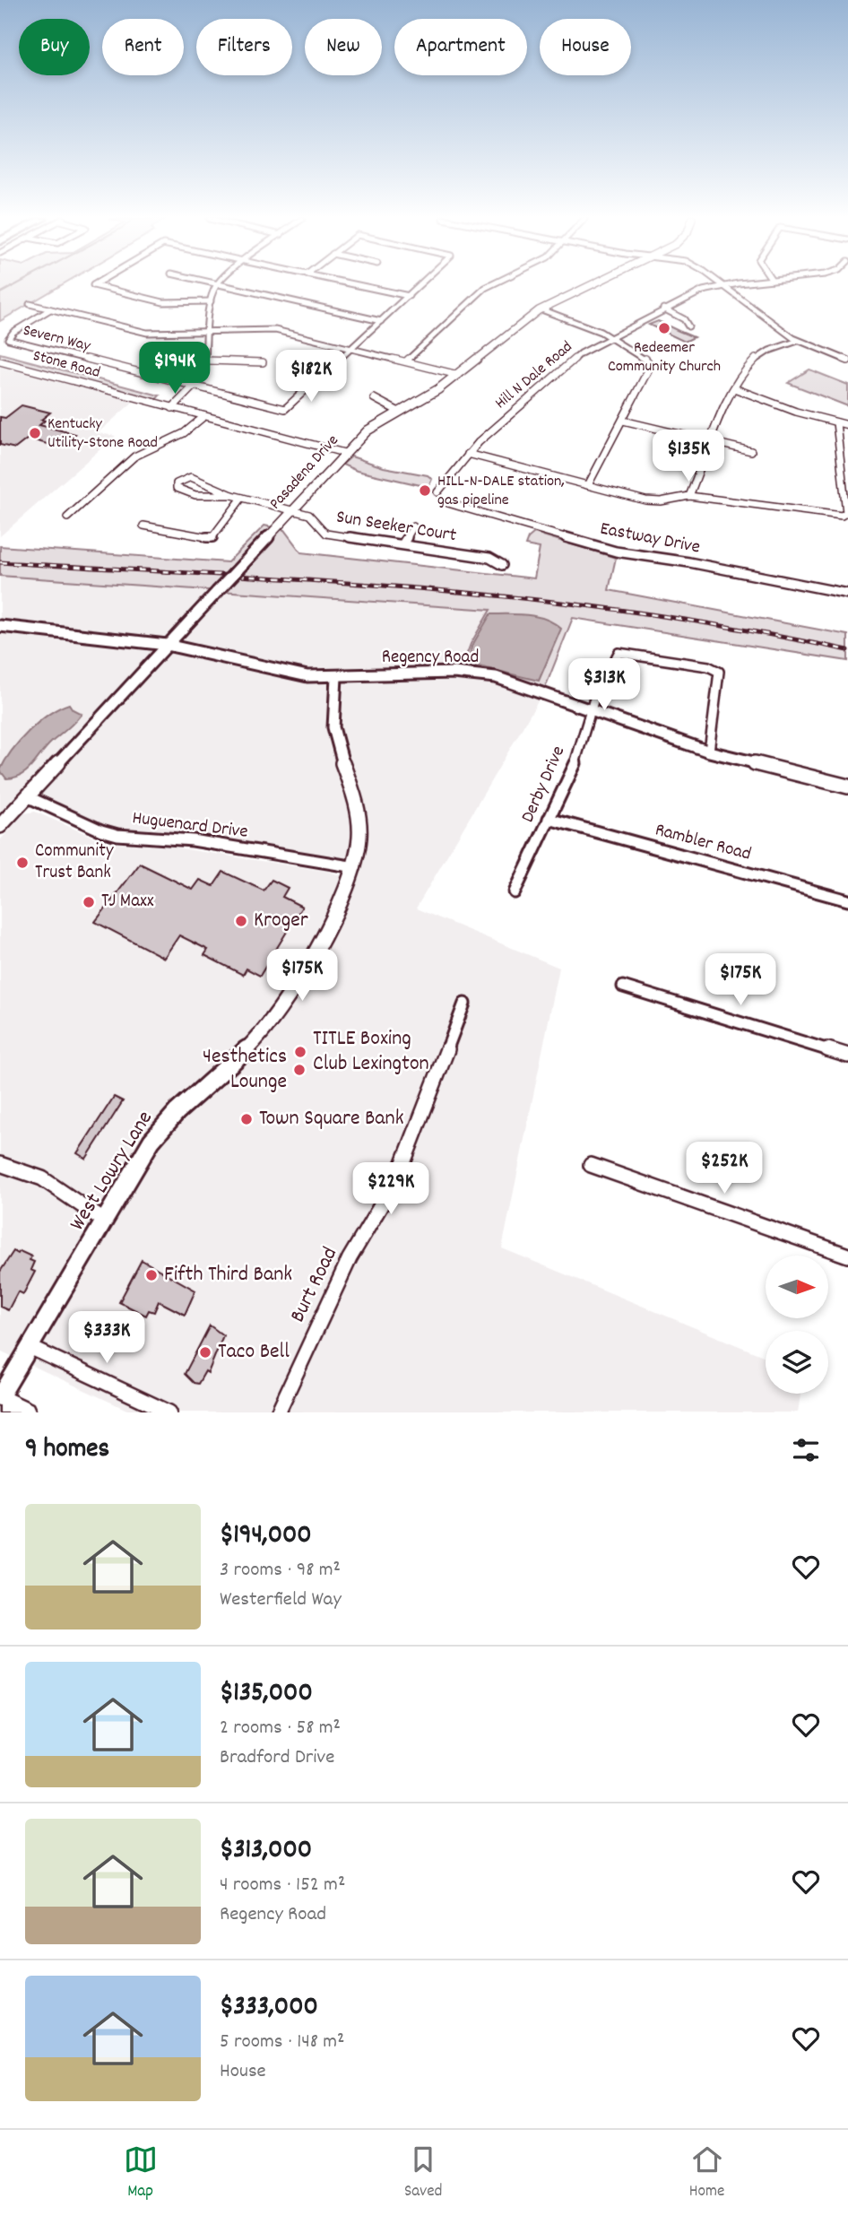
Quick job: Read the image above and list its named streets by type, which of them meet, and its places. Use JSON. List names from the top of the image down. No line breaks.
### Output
{"streets":{"street":["Severn Way","Stone Road","Hill N Dale Road","Pasadena Drive","Sun Seeker Court","Eastway Drive","Regency Road","Derby Drive","Huguenard Drive","Rambler Road","West Lowry Lane","Burt Road"]},"crossings":[["Stone Road","Pasadena Drive"],["Pasadena Drive","Sun Seeker Court"],["Pasadena Drive","Regency Road"],["Pasadena Drive","Huguenard Drive"],["Regency Road","Derby Drive"],["Regency Road","West Lowry Lane"],["Derby Drive","Rambler Road"],["Huguenard Drive","West Lowry Lane"]],"places":["Redeemer Community Church","Kentucky Utility-Stone Road","HILL-N-DALE station, gas pipeline","Community Trust Bank","TJ Maxx","Kroger","TITLE Boxing Club Lexington","4esthetics Lounge","Town Square Bank","Fifth Third Bank","Taco Bell"],"north":"right","page":{"chip":["Buy","Rent","Filters","New","Apartment","House"],"price":["$194K","$182K","$135K","$313K","$175K","$175K","$252K","$229K","$333K"],"heading":"9 homes","list":[{"name":"$194,000","note":"3 rooms · 98 m² · Westerfield Way"},{"name":"$135,000","note":"2 rooms · 58 m² · Bradford Drive"},{"name":"$313,000","note":"4 rooms · 152 m² · Regency Road"},{"name":"$333,000","note":"5 rooms · 148 m² · House"}],"tabs":["Map","Saved","Home"]}}
